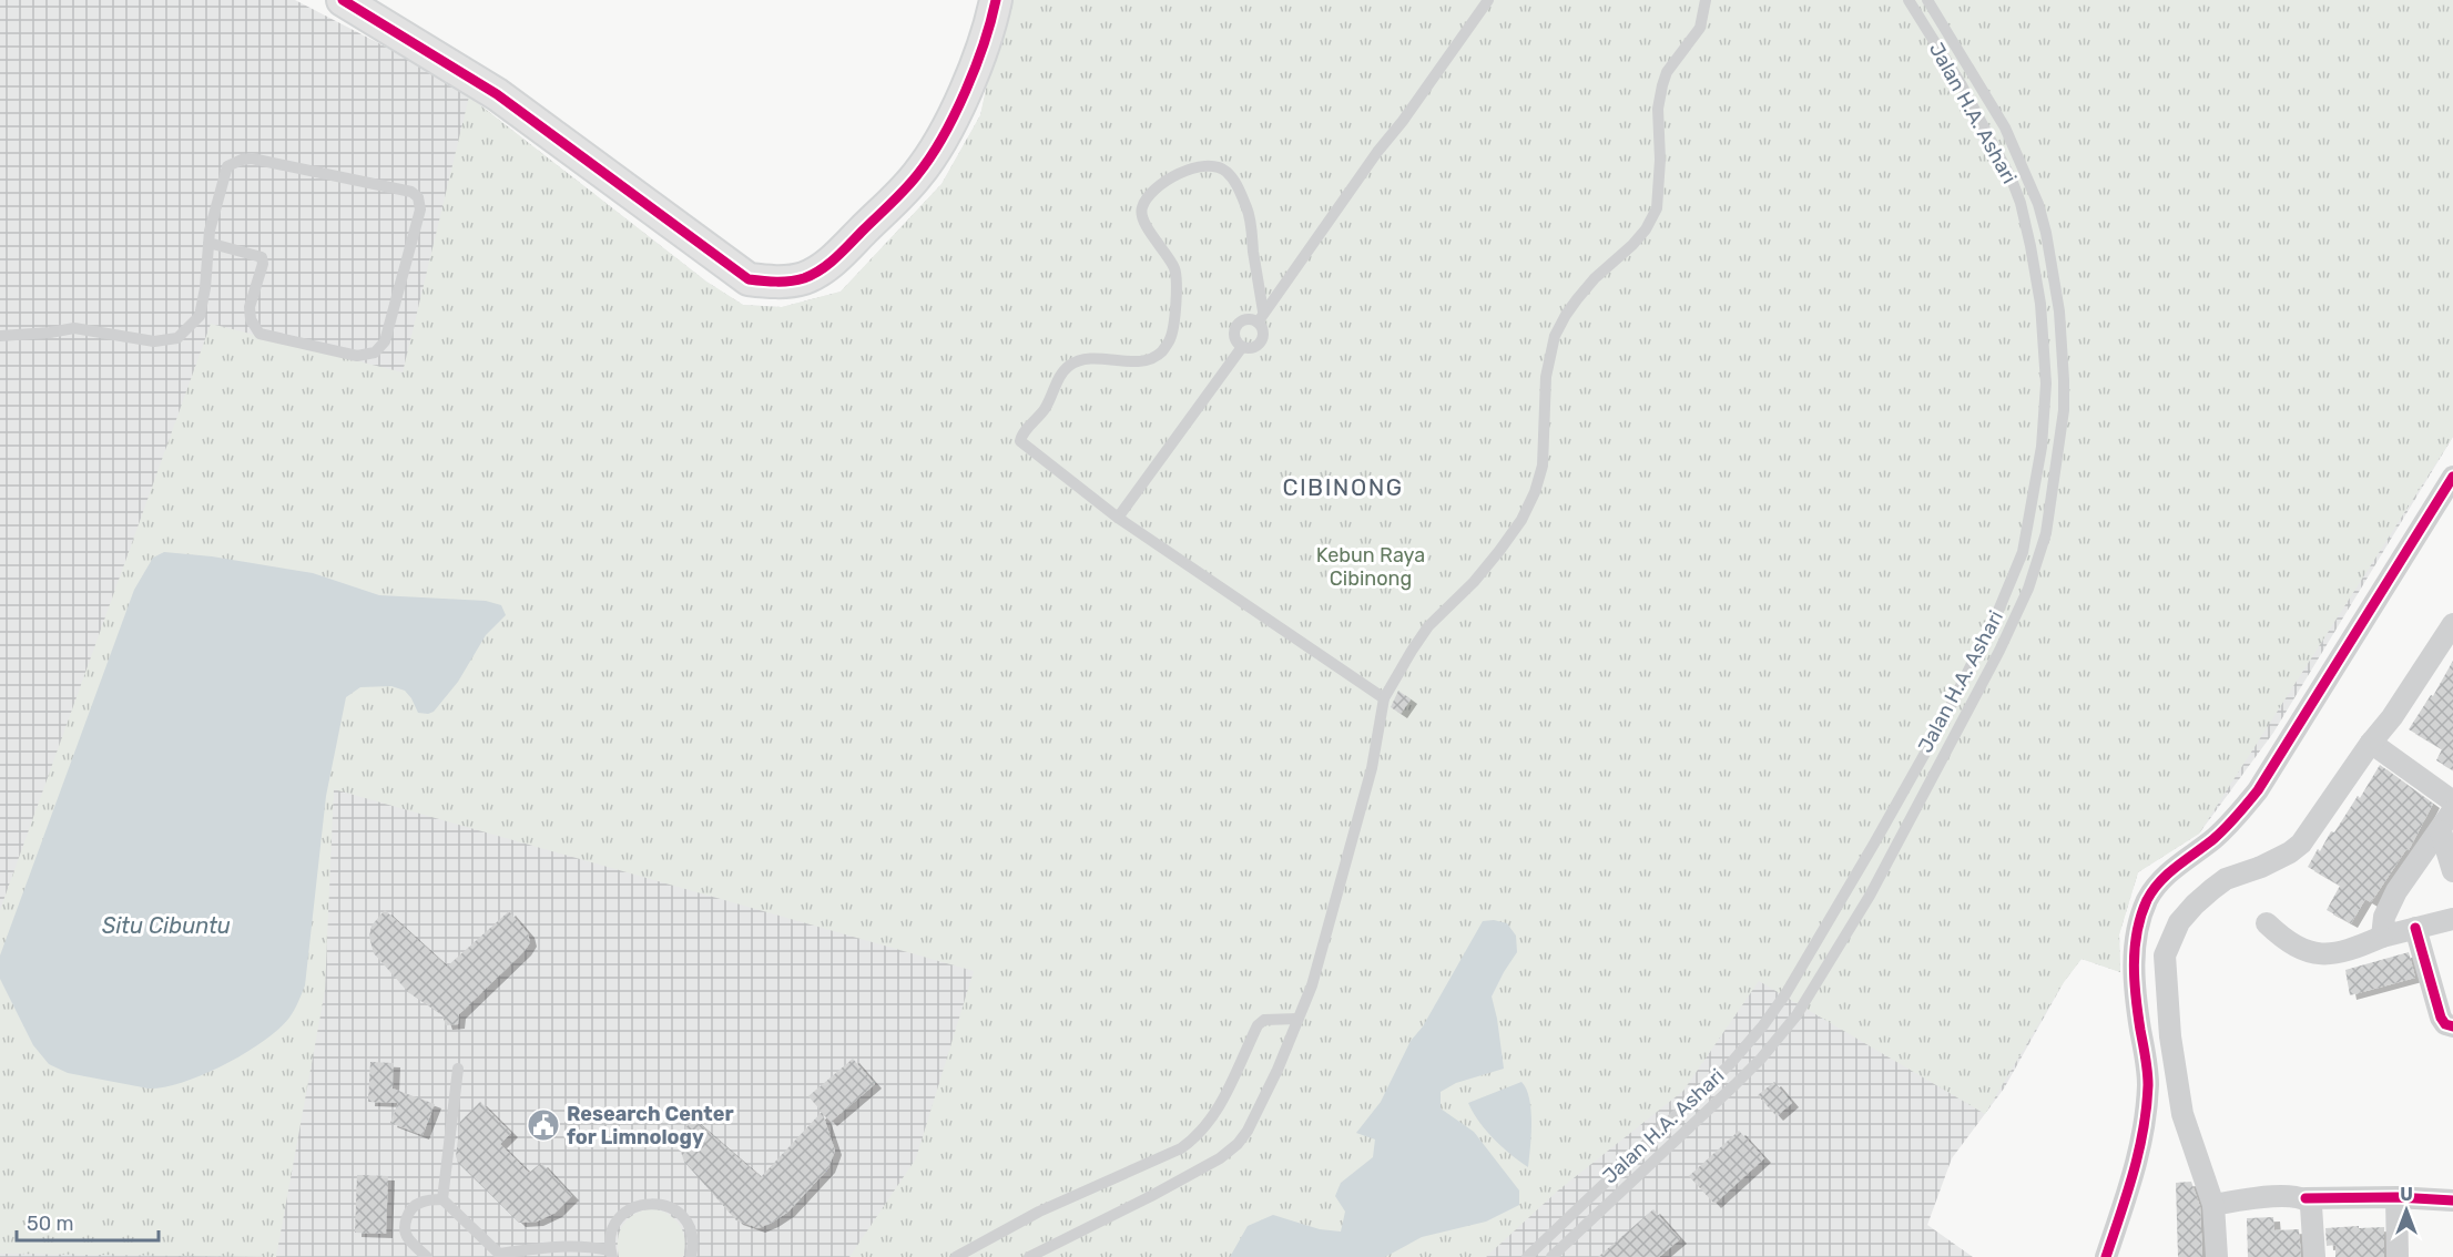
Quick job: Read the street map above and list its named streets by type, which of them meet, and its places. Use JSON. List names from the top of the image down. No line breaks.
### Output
{"streets":{"lane":["Jalan H.A. Ashari"]},"districts":["CIBINONG"],"water":["Situ Cibuntu"],"parks":["Kebun Raya Cibinong"],"places":{"public building":["Research Center for Limnology"]},"scale_bar":"50 m","north":"top"}
